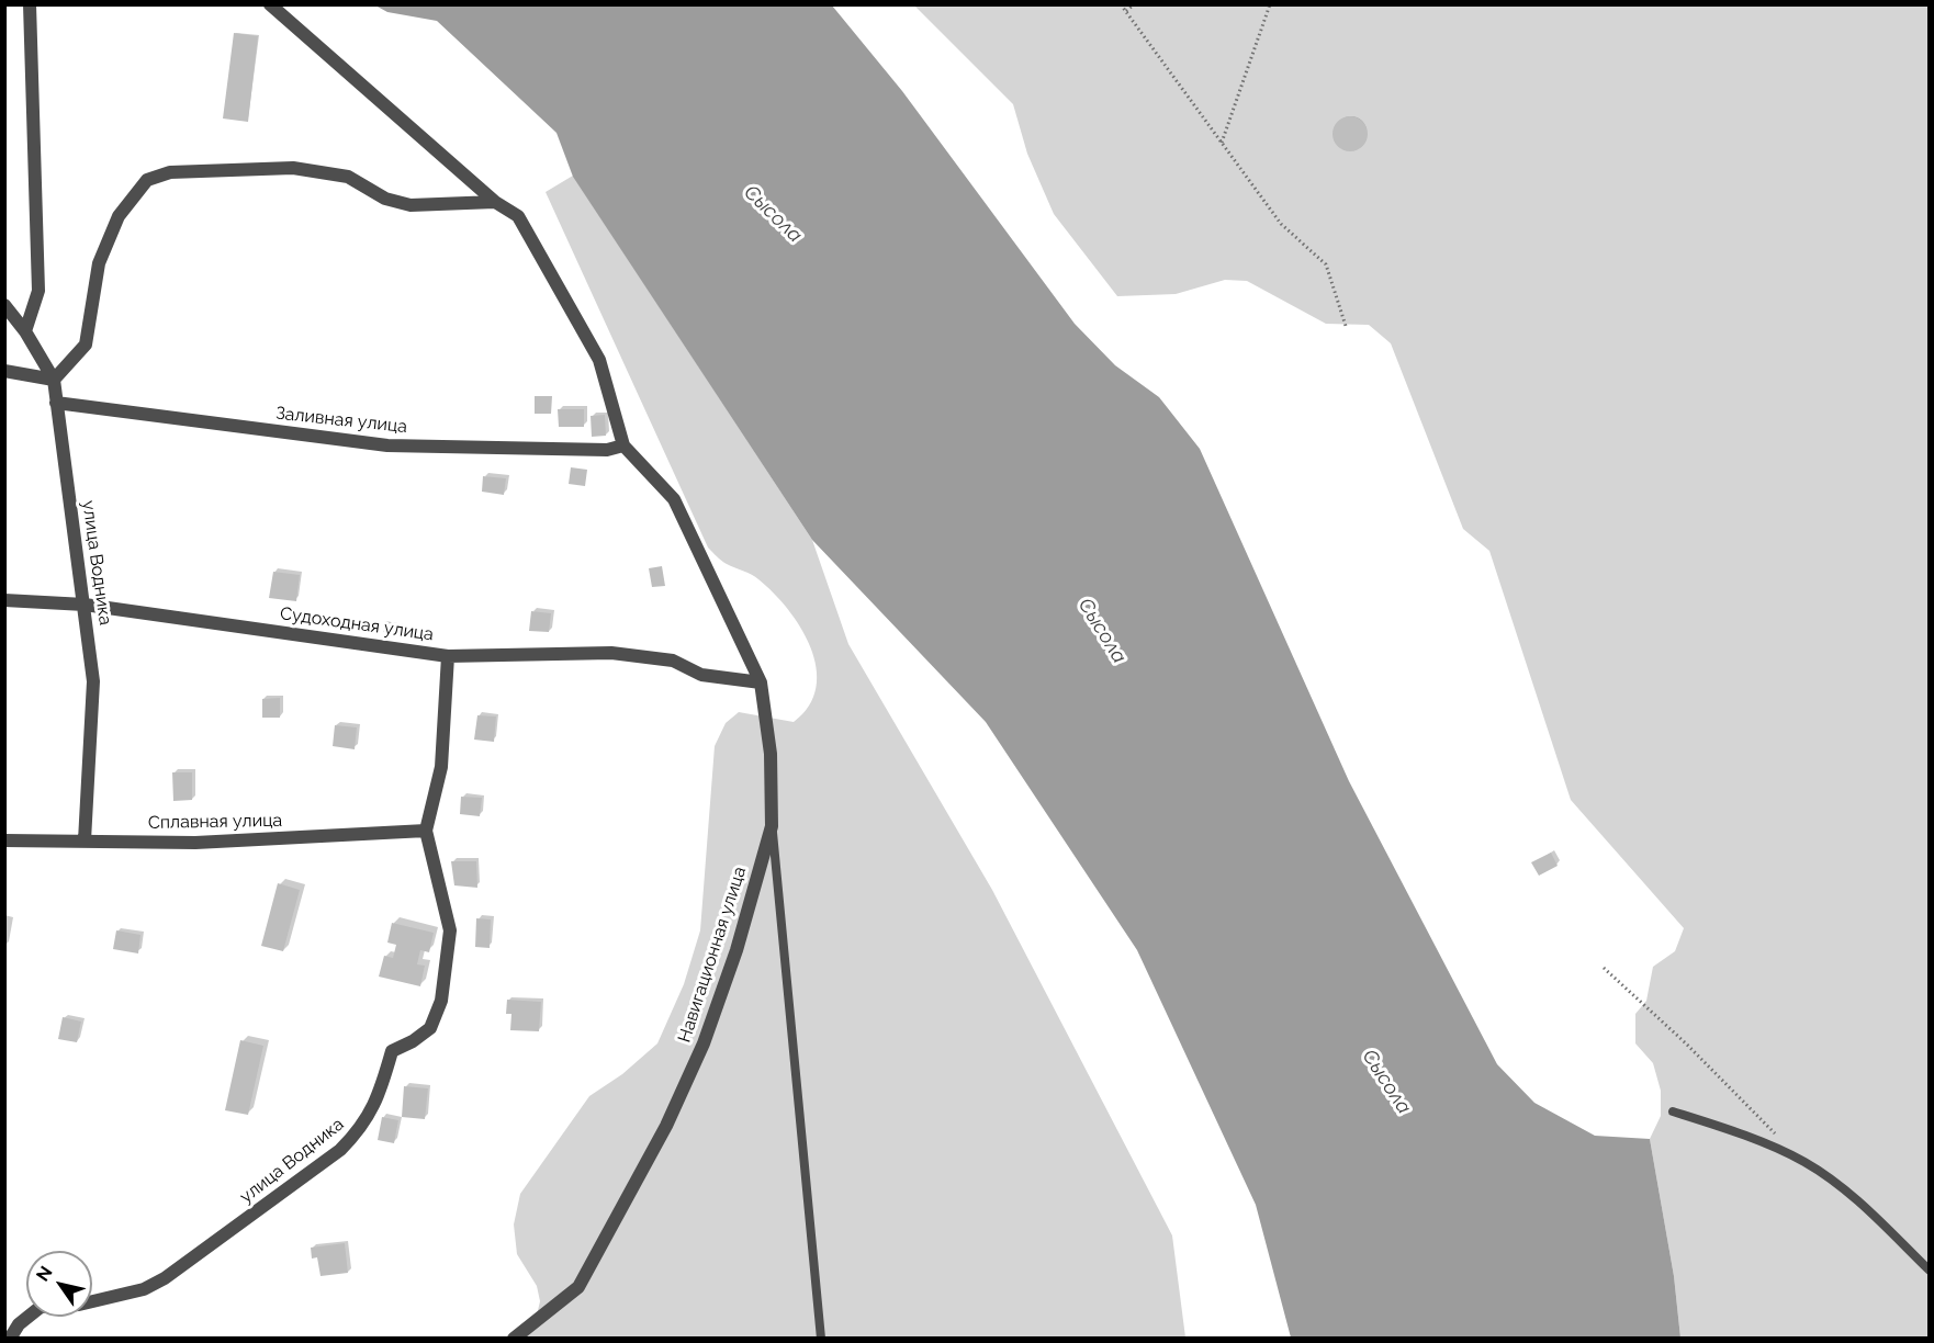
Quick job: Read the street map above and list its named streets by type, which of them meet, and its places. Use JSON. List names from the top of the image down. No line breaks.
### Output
{"streets":{"street":["Заливная улица","улица Водника","Судоходная улица","Сплавная улица","Навигационная улица"]},"crossings":[["Заливная улица","улица Водника"],["Заливная улица","Навигационная улица"],["улица Водника","Судоходная улица"],["улица Водника","Сплавная улица"],["Судоходная улица","Навигационная улица"]],"water":["Сысола"],"north":"top left"}
